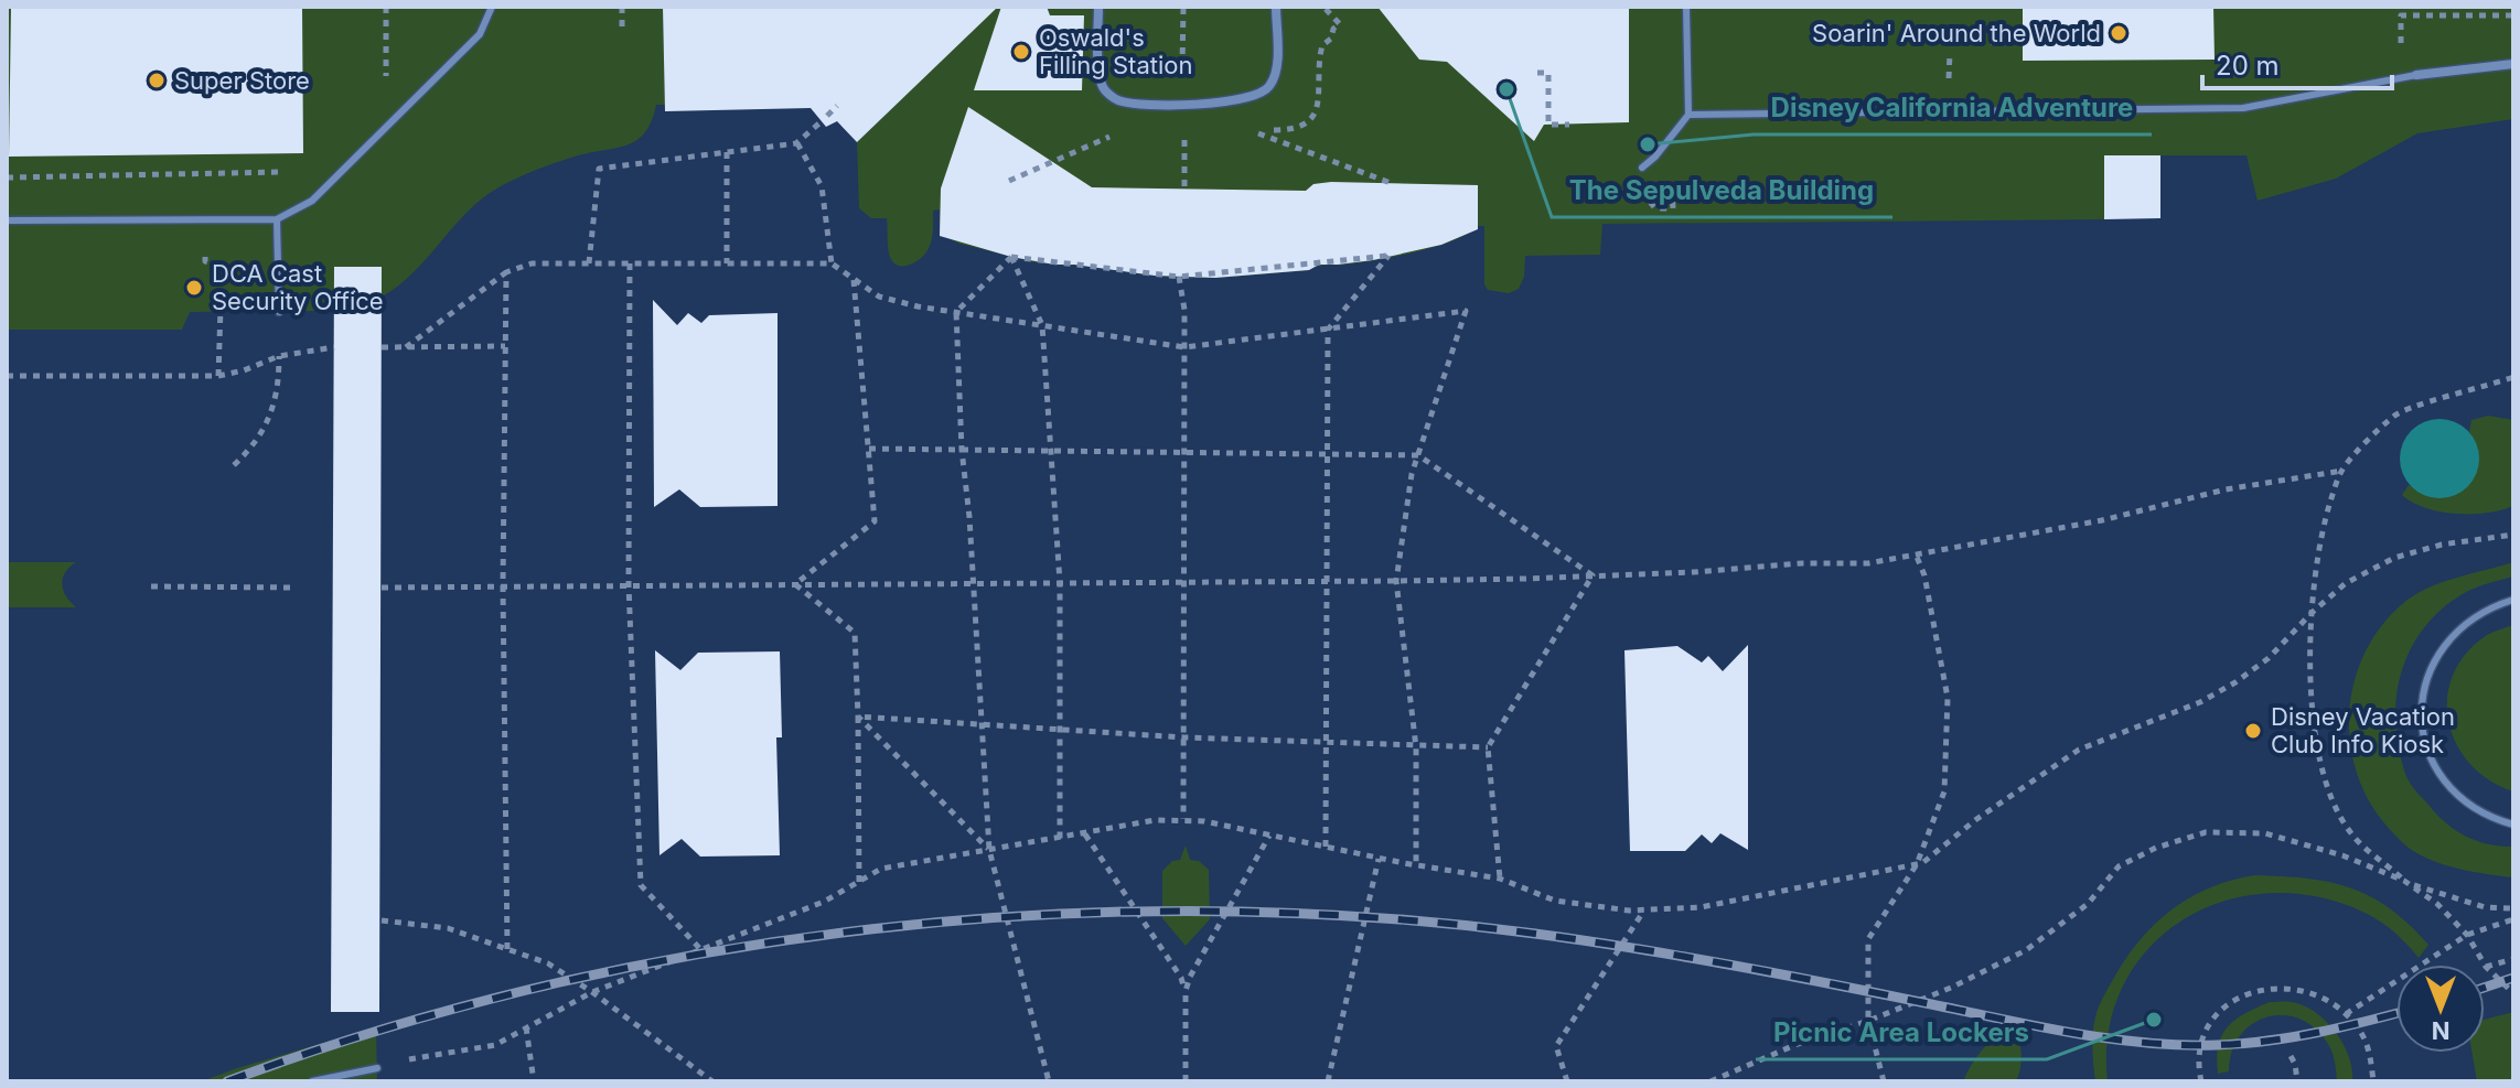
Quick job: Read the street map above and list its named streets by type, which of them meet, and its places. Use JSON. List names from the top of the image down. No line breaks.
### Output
{"places":["Soarin' Around the World","Oswald's Filling Station","Super Store","The Sepulveda Building","Disney California Adventure","DCA Cast Security Office","Disney Vacation Club Info Kiosk","Picnic Area Lockers"],"scale_bar":"20 m","north":"bottom"}
